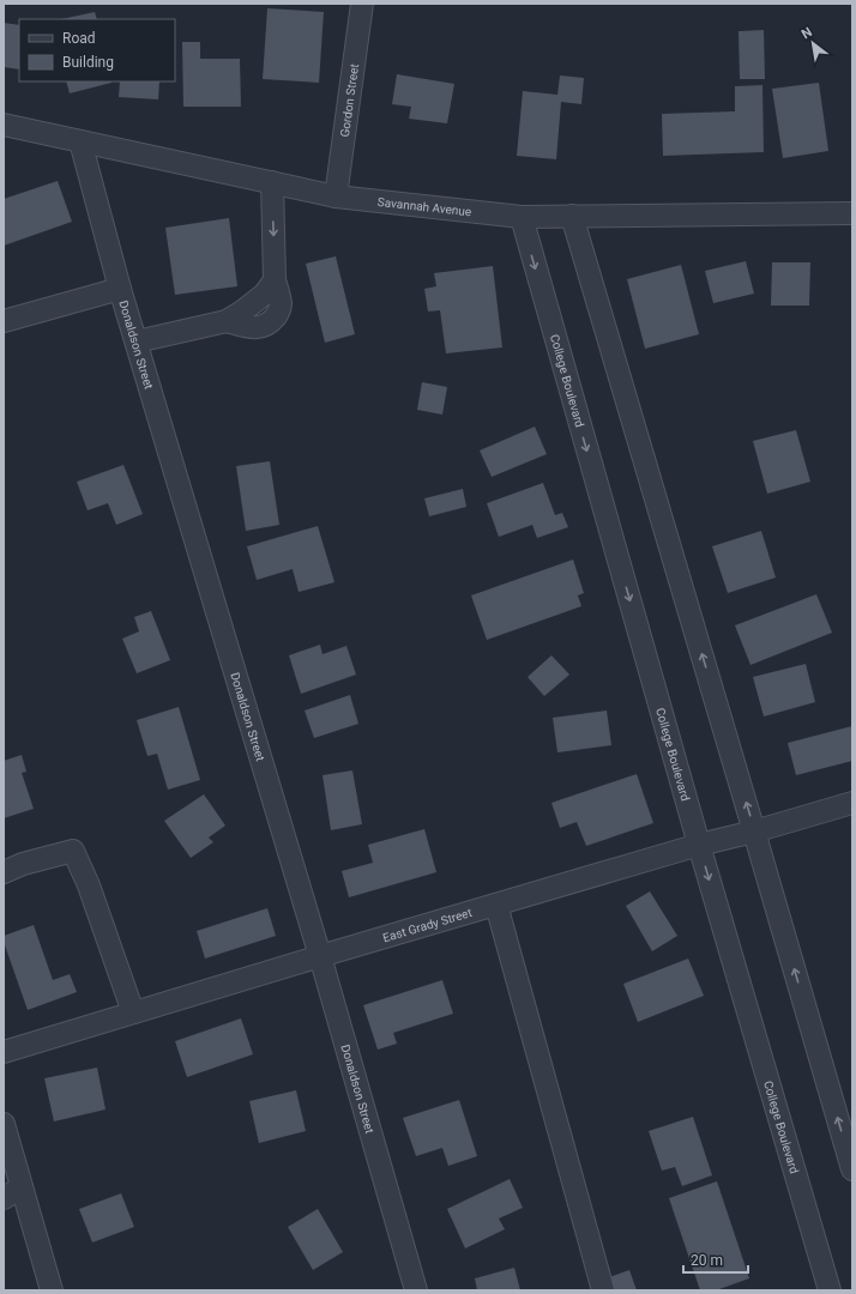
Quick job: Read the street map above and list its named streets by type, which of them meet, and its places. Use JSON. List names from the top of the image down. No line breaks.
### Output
{"streets":{"street":["Gordon Street","Savannah Avenue","Donaldson Street","College Boulevard","East Grady Street"]},"crossings":[["Gordon Street","Savannah Avenue"],["Savannah Avenue","Donaldson Street"],["Savannah Avenue","College Boulevard"],["Donaldson Street","East Grady Street"],["College Boulevard","East Grady Street"]],"legend":["Road","Building"],"scale_bar":"20 m","north":"top left"}
